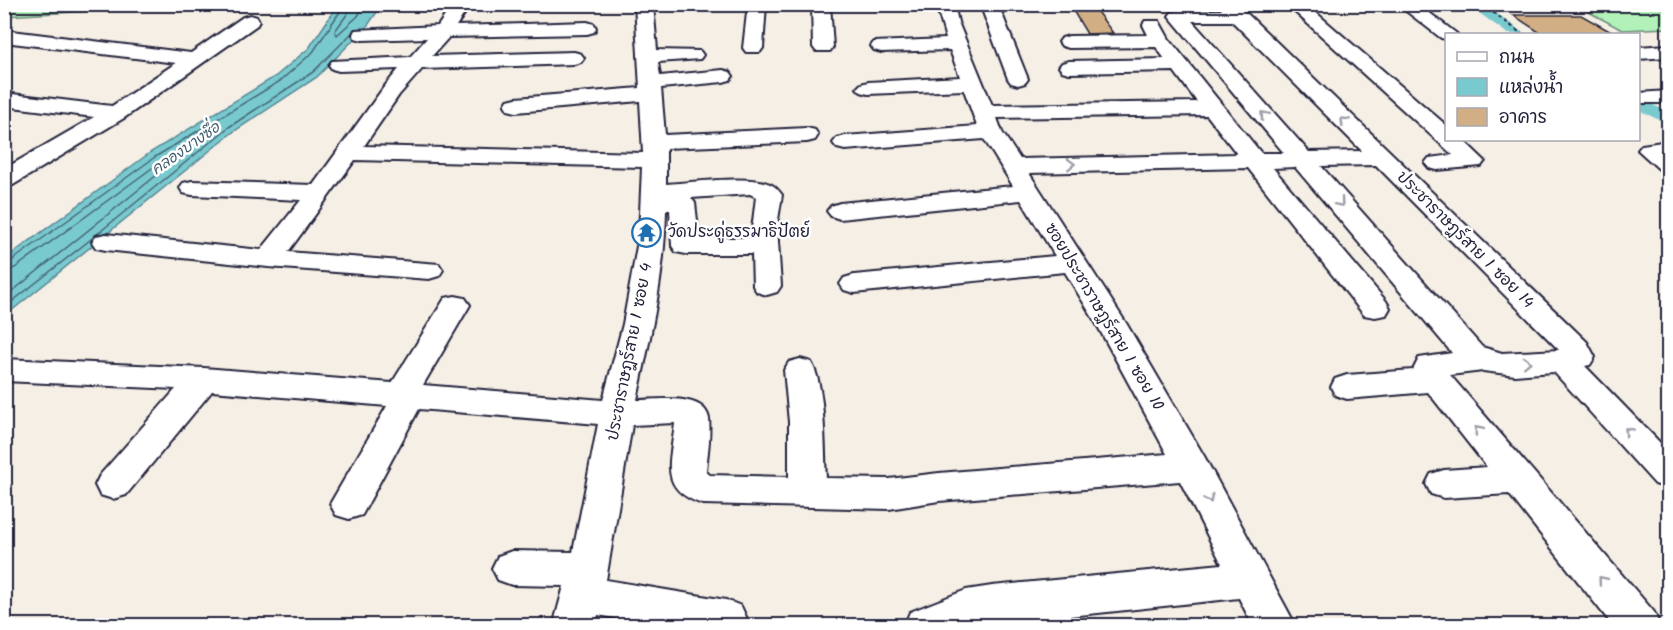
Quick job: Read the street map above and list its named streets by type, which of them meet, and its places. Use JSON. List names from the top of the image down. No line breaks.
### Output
{"streets":{"street":["ประชาราษฎร์สาย 1 ซอย 14","ซอยประชาราษฎร์สาย 1 ซอย 10","ประชาราษฎร์สาย 1 ซอย 4"]},"water":["คลองบางซื่อ"],"places":{"temple":["วัดประดู่ธรรมาธิปัตย์"]},"legend":["ถนน","แหล่งน้ำ","อาคาร"]}
